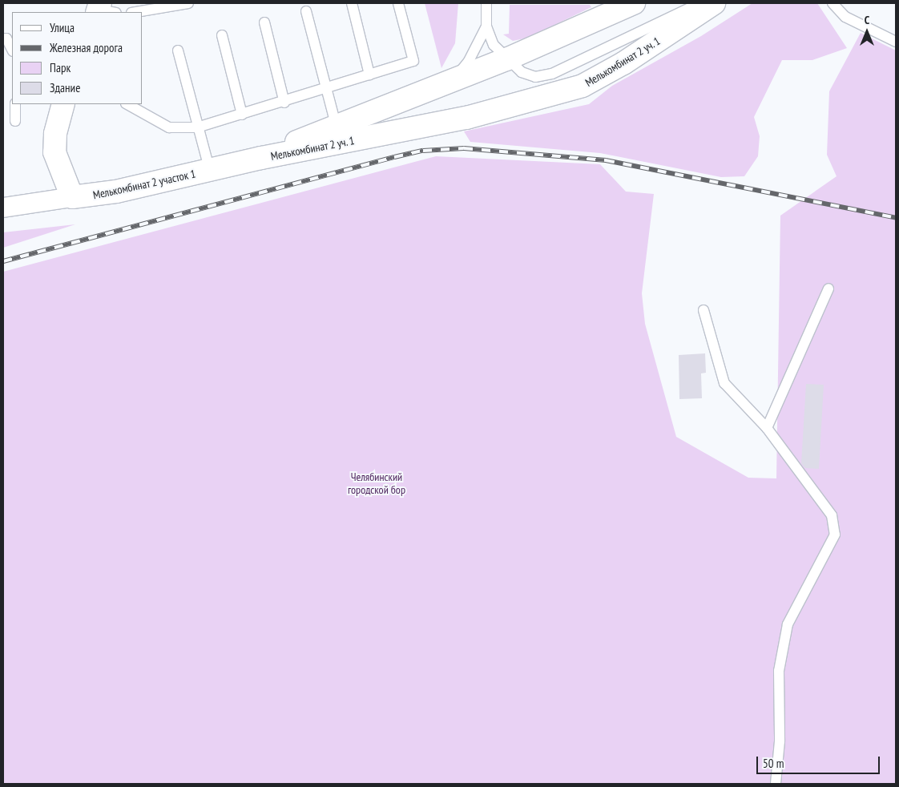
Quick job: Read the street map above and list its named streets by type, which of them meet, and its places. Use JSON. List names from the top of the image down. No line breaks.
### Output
{"streets":{"street":["Мелькомбинат 2 уч. 1","Мелькомбинат 2 участок 1"]},"crossings":[["Мелькомбинат 2 уч. 1","Мелькомбинат 2 участок 1"]],"parks":["Челябинский городской бор"],"legend":["Улица","Железная дорога","Парк","Здание"],"scale_bar":"50 m","north":"top"}
